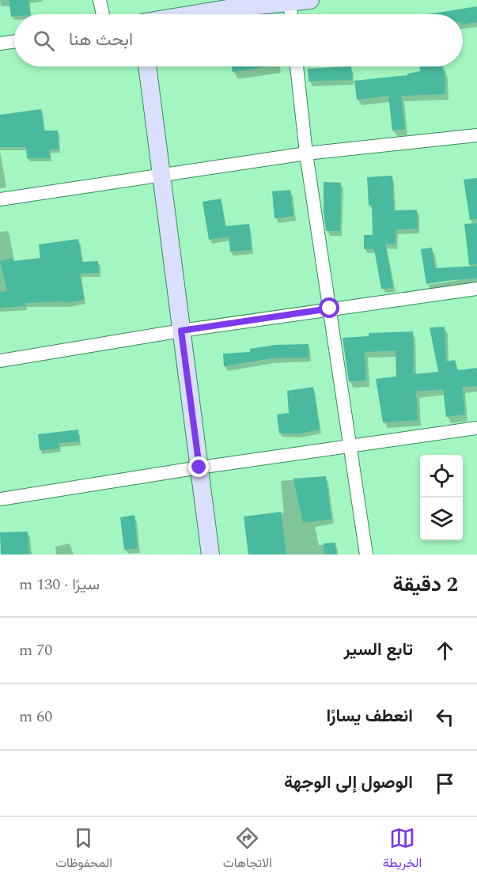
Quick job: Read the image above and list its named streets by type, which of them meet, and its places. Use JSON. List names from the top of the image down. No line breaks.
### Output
{"page":{"search":"ابحث هنا","heading":["2 دقيقة","سيرًا · 130 m"],"list":[["تابع السير","70 m"],["انعطف يسارًا","60 m"],"الوصول إلى الوجهة"],"nav":["الخريطة","الاتجاهات","المحفوظات"]}}
